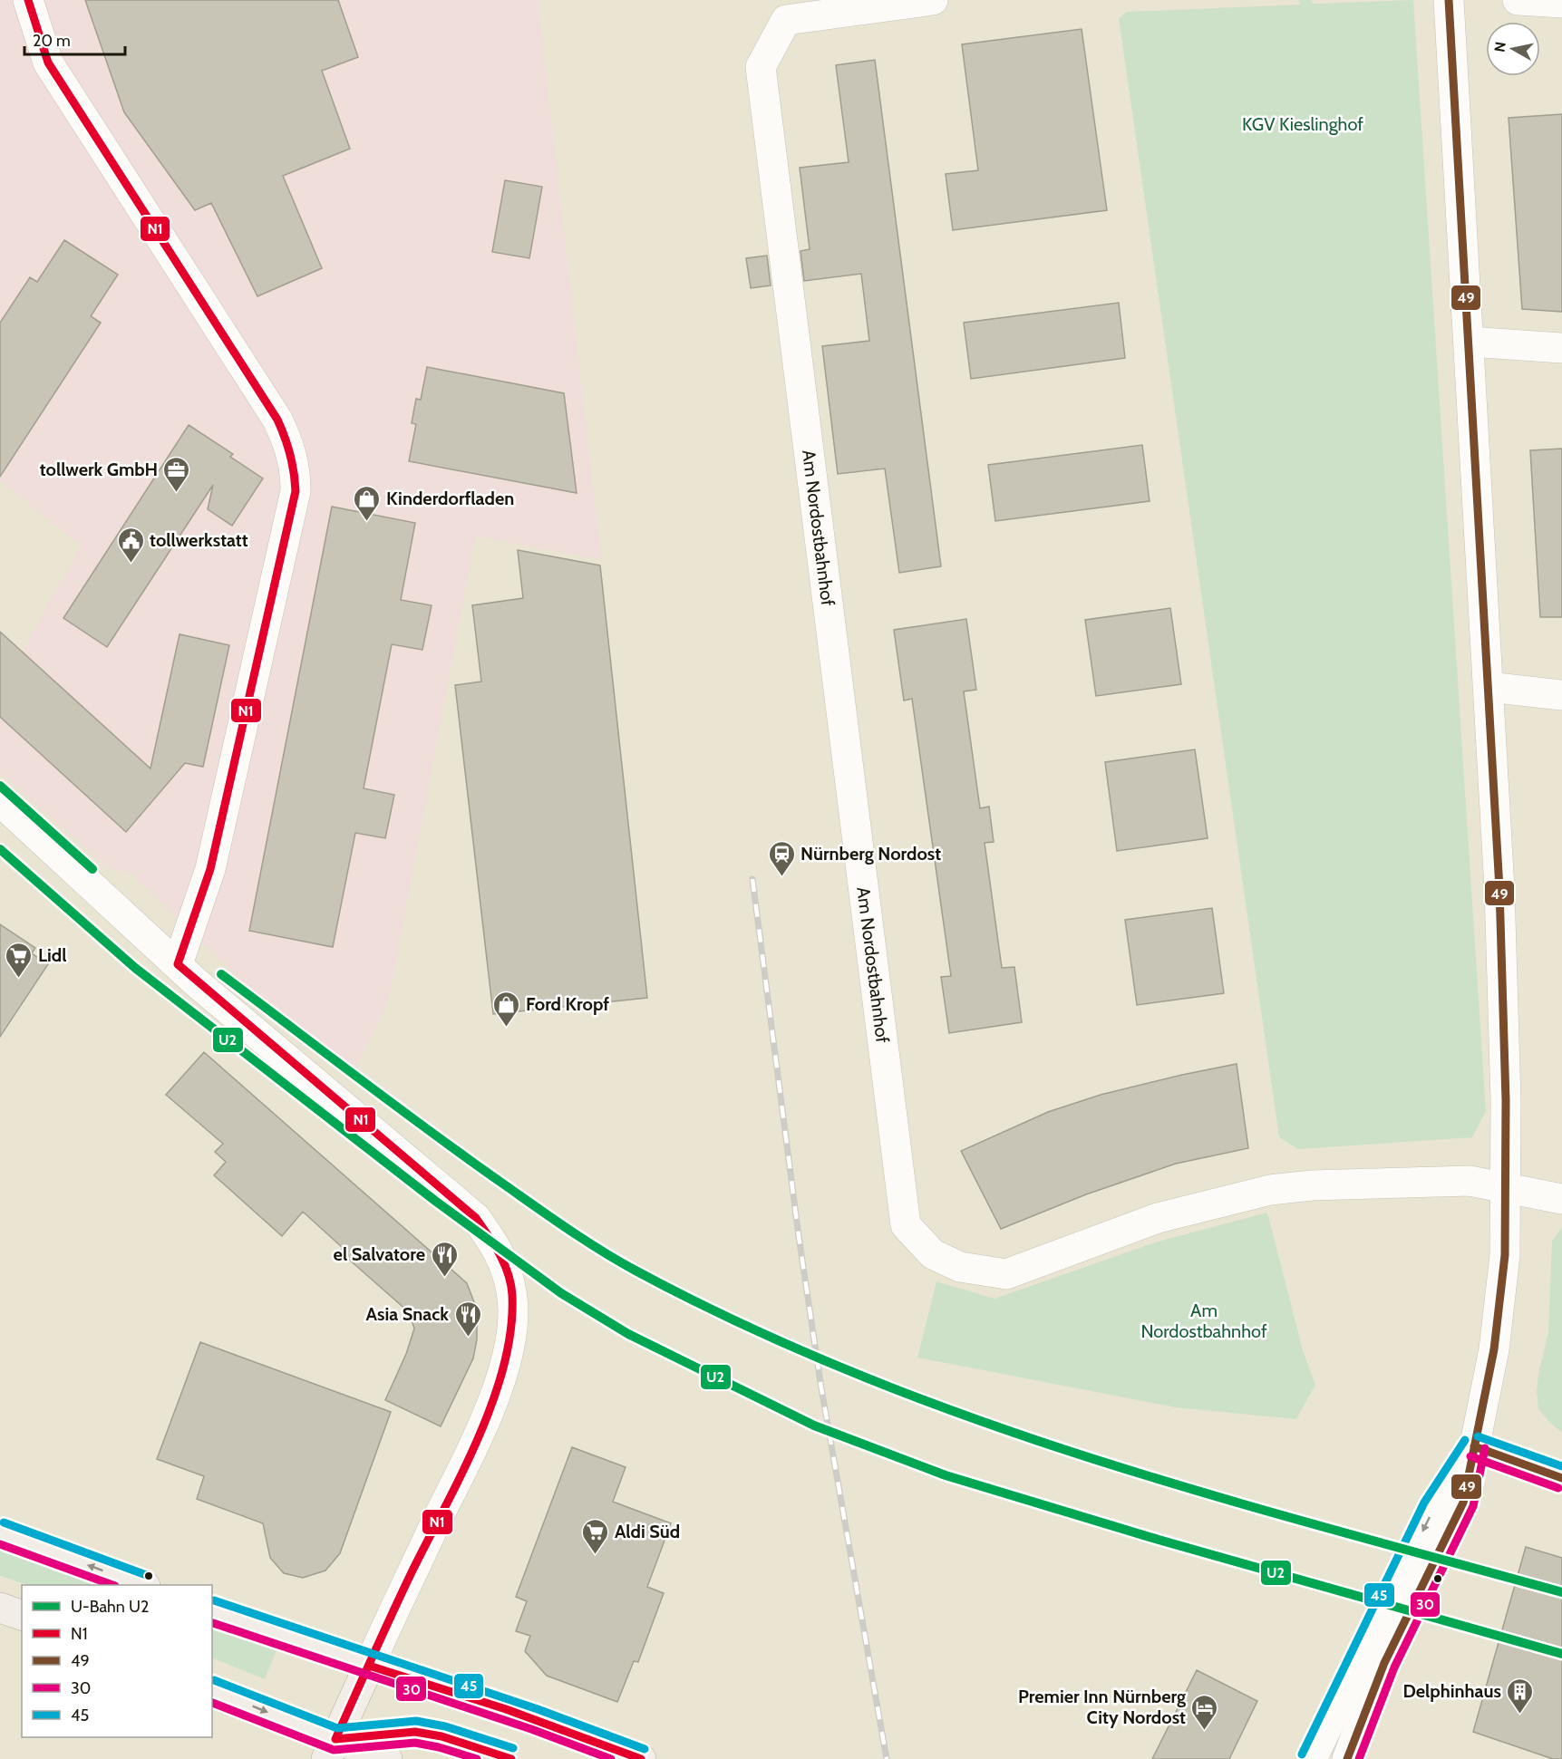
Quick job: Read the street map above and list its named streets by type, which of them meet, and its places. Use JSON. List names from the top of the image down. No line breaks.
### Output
{"streets":{"street":["Am Nordostbahnhof"]},"parks":["KGV Kieslinghof","Am Nordostbahnhof"],"places":{"office":["tollwerk GmbH"],"shop":["Kinderdorfladen","Ford Kropf"],"public building":["tollwerkstatt"],"station":["Nürnberg Nordost"],"supermarket":["Lidl","Aldi Süd"],"restaurant":["el Salvatore","Asia Snack"],"building":["Delphinhaus"],"hotel":["Premier Inn Nürnberg City Nordost"]},"lines":["transit line N1","transit line 49","metro line U2","transit line 45","transit line 30"],"legend":["U-Bahn U2","N1","49","30","45"],"scale_bar":"20 m","north":"left"}
